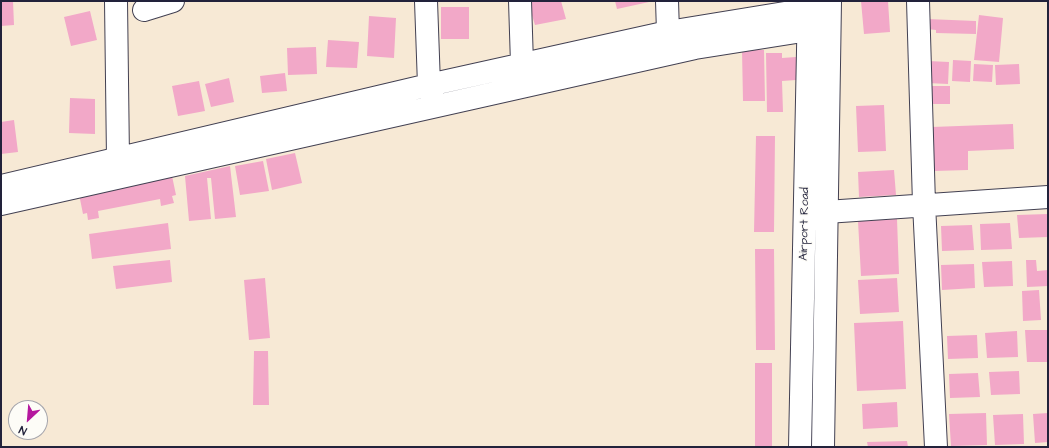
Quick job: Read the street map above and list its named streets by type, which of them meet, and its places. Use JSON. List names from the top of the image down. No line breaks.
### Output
{"streets":{"street":["Airport Road"]},"north":"bottom left"}
